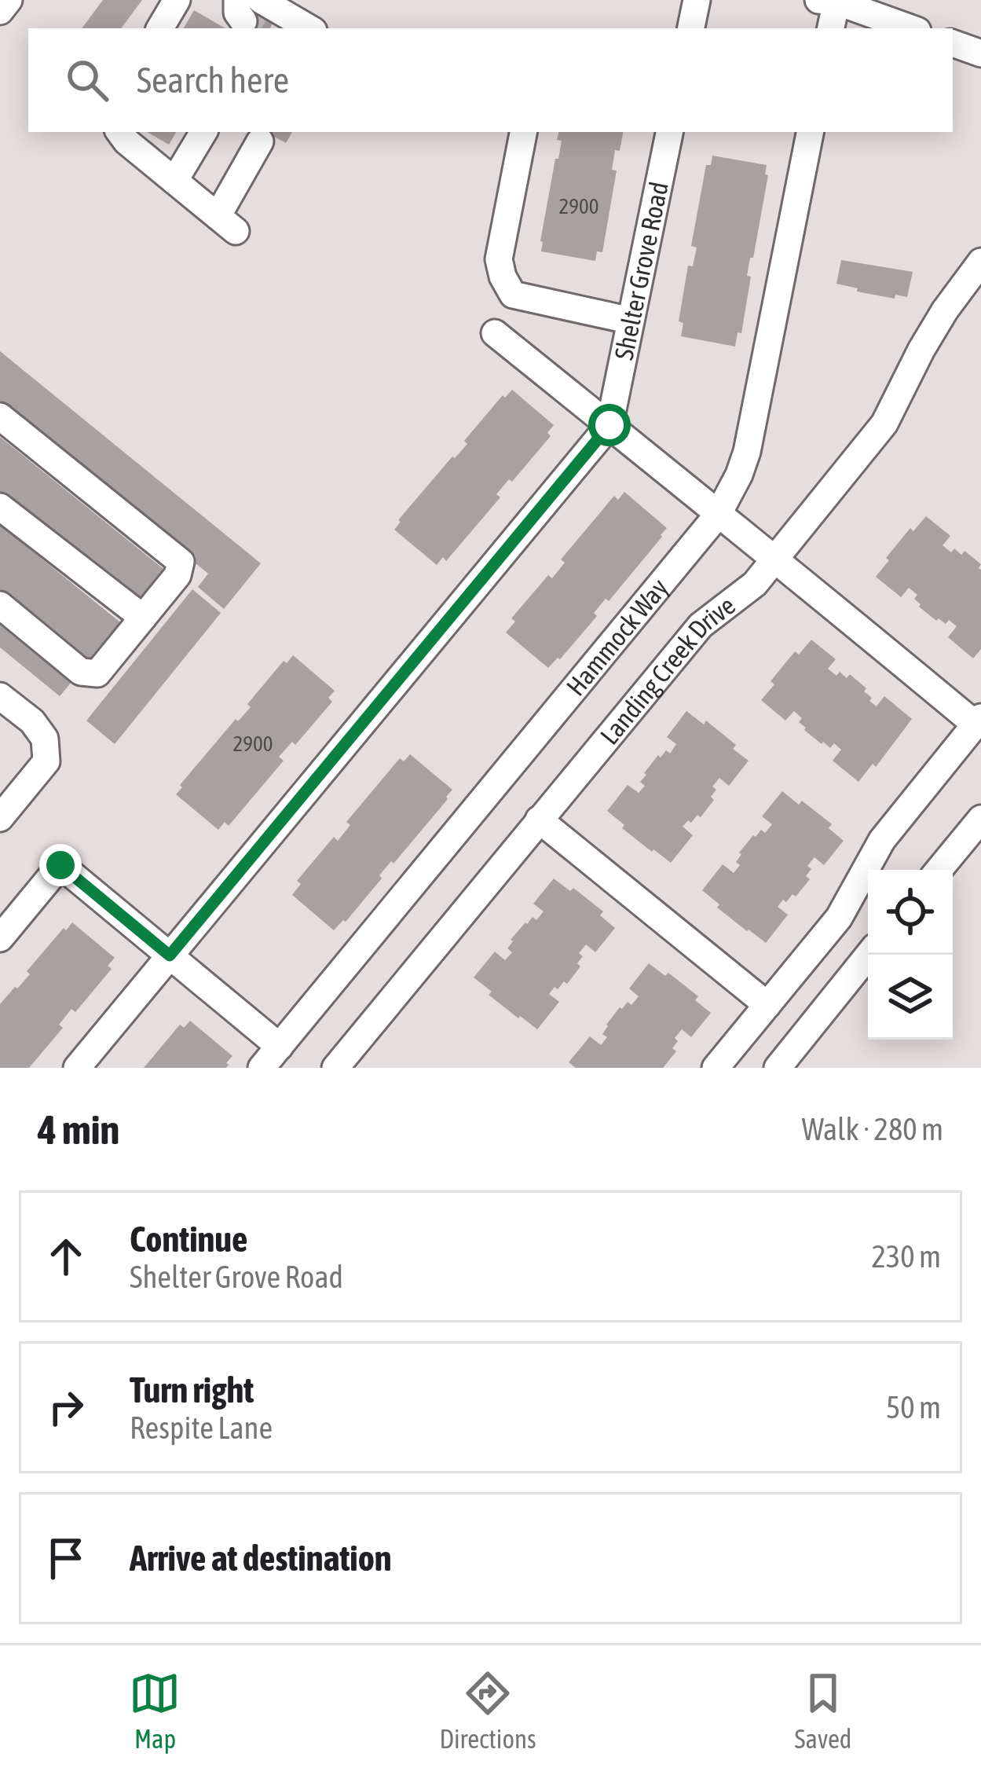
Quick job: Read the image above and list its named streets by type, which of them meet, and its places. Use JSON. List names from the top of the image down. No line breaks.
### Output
{"streets":{"street":["Shelter Grove Road","Hammock Way","Landing Creek Drive"]},"house_numbers":["2900","2900"],"page":{"search":"Search here","heading":["4 min","Walk · 280 m"],"list":[["Continue","Shelter Grove Road","230 m"],["Turn right","Respite Lane","50 m"],"Arrive at destination"],"nav":["Map","Directions","Saved"]}}
